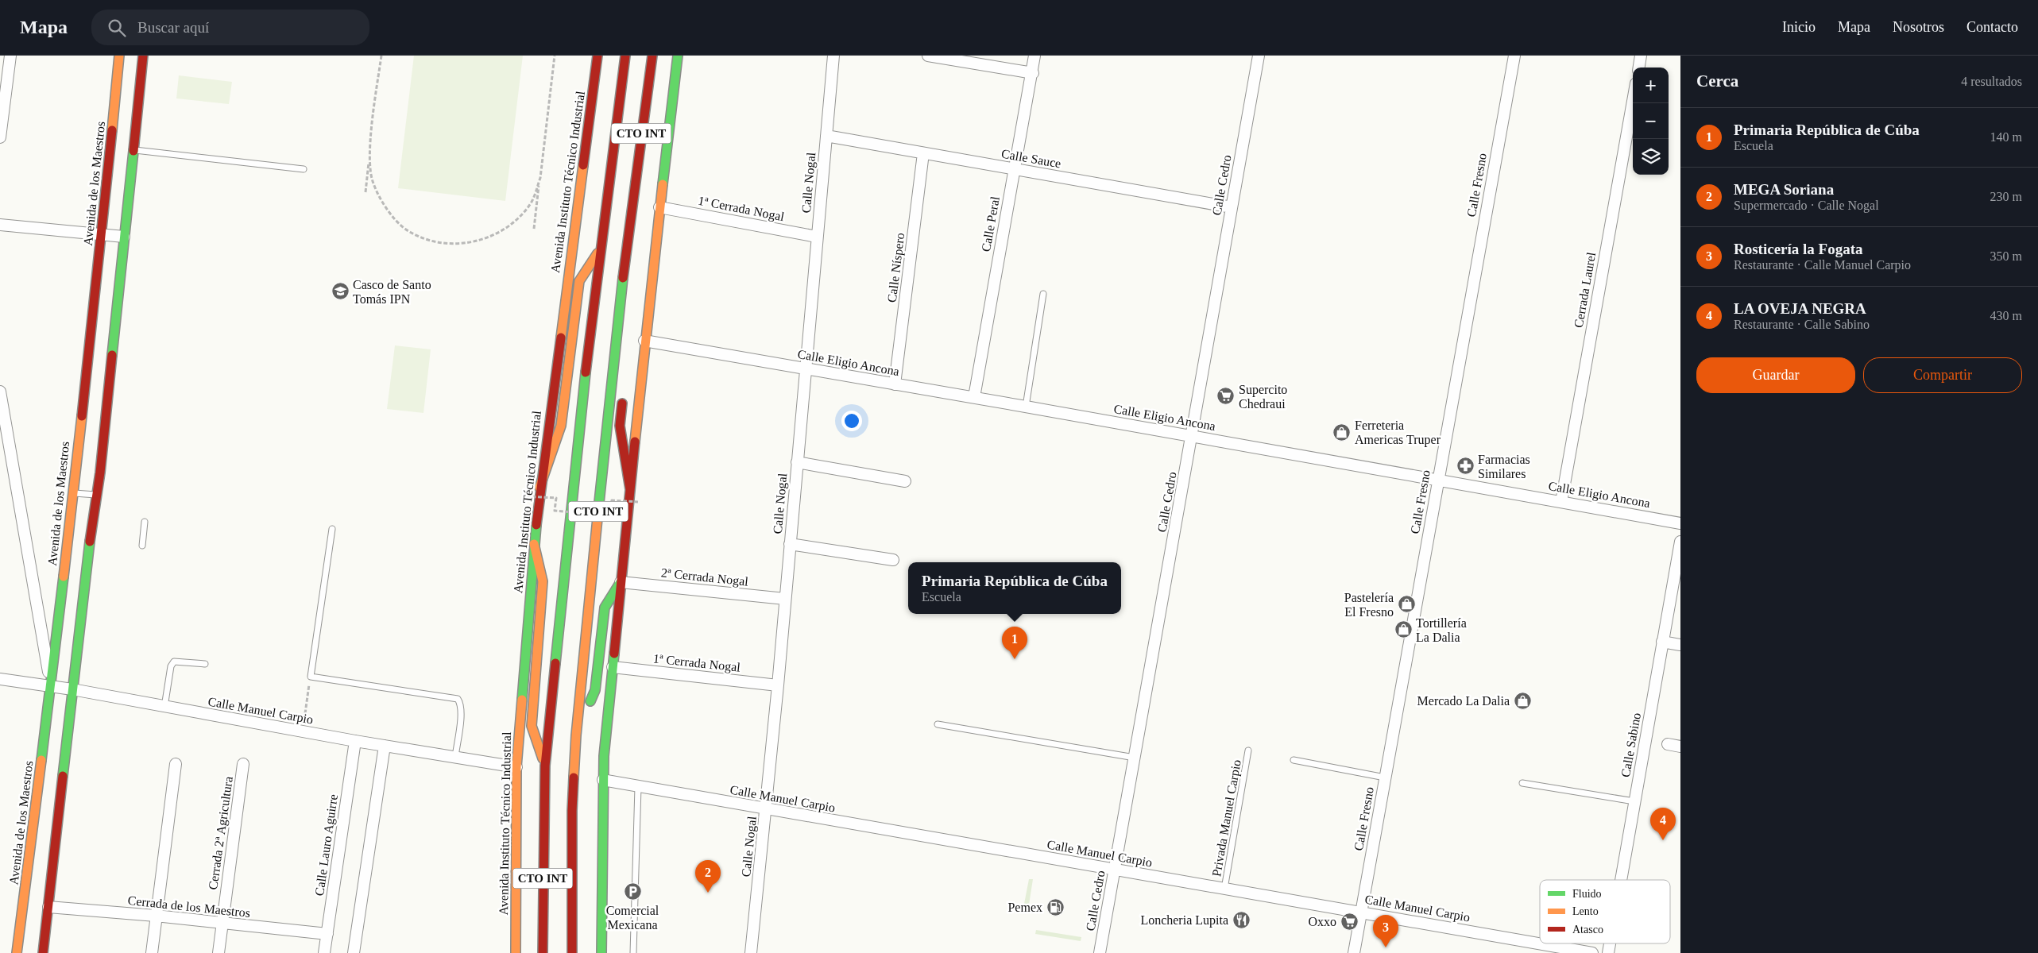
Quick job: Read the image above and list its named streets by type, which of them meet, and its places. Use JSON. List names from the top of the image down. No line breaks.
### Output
{"streets":{"main road":["CTO INT","Avenida Instituto Técnico Industrial","Avenida de los Maestros"],"street":["Calle Sauce","Calle Nogal","Calle Cedro","Calle Fresno","1ª Cerrada Nogal","Calle Peral","Calle Níspero","Cerrada Laurel","Calle Eligio Ancona","2ª Cerrada Nogal","Calle Manuel Carpio","Calle Sabino","Cerrada 2ª Agricultura","Calle Lauro Aguirre","Cerrada de los Maestros"],"lane":["Privada Manuel Carpio"]},"crossings":[["CTO INT","1ª Cerrada Nogal"],["CTO INT","Calle Eligio Ancona"],["CTO INT","2ª Cerrada Nogal"],["CTO INT","Calle Manuel Carpio"],["Calle Sauce","Calle Nogal"],["Calle Sauce","Calle Cedro"],["Calle Sauce","Calle Peral"],["Calle Sauce","Calle Níspero"],["Avenida Instituto Técnico Industrial","Calle Manuel Carpio"],["Calle Nogal","1ª Cerrada Nogal"],["Calle Nogal","Calle Eligio Ancona"],["Calle Nogal","2ª Cerrada Nogal"],["Calle Nogal","Calle Manuel Carpio"],["Avenida de los Maestros","Calle Manuel Carpio"],["Calle Cedro","Calle Eligio Ancona"],["Calle Cedro","Calle Manuel Carpio"],["Calle Fresno","Calle Eligio Ancona"],["Calle Fresno","Calle Manuel Carpio"],["Calle Peral","Calle Eligio Ancona"],["Calle Níspero","Calle Eligio Ancona"],["Cerrada Laurel","Calle Eligio Ancona"],["Calle Manuel Carpio","Privada Manuel Carpio"],["Calle Manuel Carpio","Calle Lauro Aguirre"],["Cerrada 2ª Agricultura","Cerrada de los Maestros"],["Calle Lauro Aguirre","Cerrada de los Maestros"]],"places":{"school or university":["Casco de Santo Tomás IPN"],"supermarket":["Supercito Chedraui","Oxxo"],"shop":["Ferreteria Americas Truper","Pastelería El Fresno","Tortillería La Dalia","Mercado La Dalia"],"pharmacy":["Farmacias Similares"],"parking":["Comercial Mexicana"],"fuel station":["Pemex"],"restaurant":["Loncheria Lupita"]},"legend":["Fluido","Lento","Atasco"],"page":{"header":"Mapa","search":"Buscar aquí","nav":["Inicio","Mapa","Nosotros","Contacto"],"heading":["Cerca","4 resultados"],"map_buttons":["+","−"],"list":[{"mark":"1","name":"Primaria República de Cúba","note":"Escuela","value":"140 m"},{"mark":"2","name":"MEGA Soriana","note":"Supermercado · Calle Nogal","value":"230 m"},{"mark":"3","name":"Rosticería la Fogata","note":"Restaurante · Calle Manuel Carpio","value":"350 m"},{"mark":"4","name":"LA OVEJA NEGRA","note":"Restaurante · Calle Sabino","value":"430 m"}],"buttons":["Guardar","Compartir"],"popup":["Primaria República de Cúba","Escuela"],"pins":["1","4","2","3"]}}
